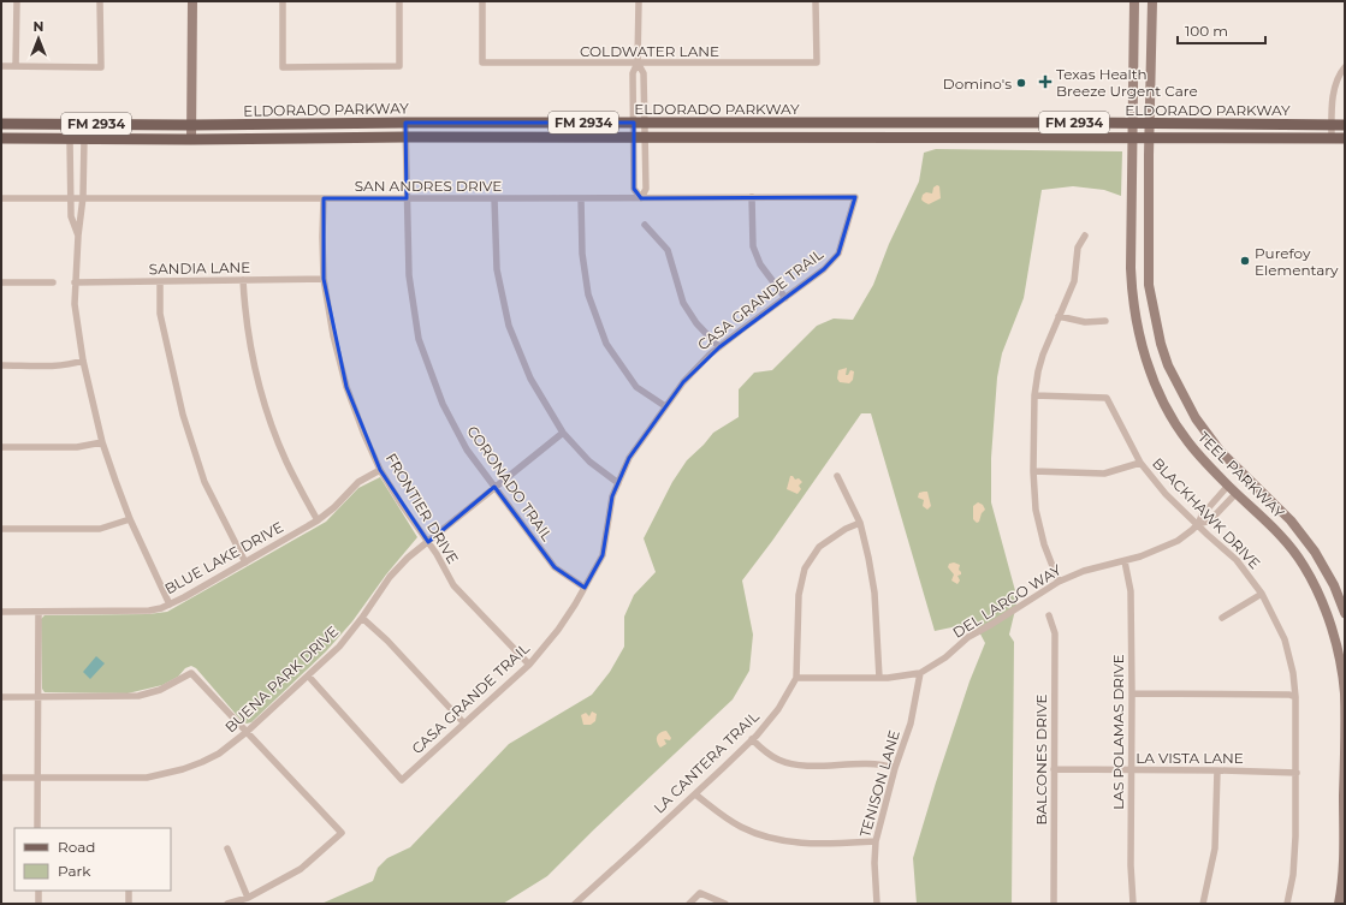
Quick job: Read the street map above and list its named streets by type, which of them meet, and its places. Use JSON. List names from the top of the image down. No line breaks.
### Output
{"streets":{"main road":["ELDORADO PARKWAY","FM 2934","TEEL PARKWAY"],"street":["COLDWATER LANE","SAN ANDRES DRIVE","SANDIA LANE","CASA GRANDE TRAIL","CORONADO TRAIL","FRONTIER DRIVE","BLACKHAWK DRIVE","BLUE LAKE DRIVE","DEL LARGO WAY","BUENA PARK DRIVE","LAS POLAMAS DRIVE","LA VISTA LANE","BALCONES DRIVE","LA CANTERA TRAIL","TENISON LANE"]},"crossings":[["ELDORADO PARKWAY","TEEL PARKWAY"],["ELDORADO PARKWAY","CORONADO TRAIL"],["SAN ANDRES DRIVE","CASA GRANDE TRAIL"],["SAN ANDRES DRIVE","CORONADO TRAIL"],["SAN ANDRES DRIVE","FRONTIER DRIVE"],["SANDIA LANE","FRONTIER DRIVE"],["CASA GRANDE TRAIL","CORONADO TRAIL"],["CASA GRANDE TRAIL","FRONTIER DRIVE"],["CASA GRANDE TRAIL","BUENA PARK DRIVE"],["TEEL PARKWAY","DEL LARGO WAY"],["CORONADO TRAIL","BUENA PARK DRIVE"],["FRONTIER DRIVE","BLUE LAKE DRIVE"],["FRONTIER DRIVE","BUENA PARK DRIVE"],["BLACKHAWK DRIVE","DEL LARGO WAY"],["BLACKHAWK DRIVE","LA VISTA LANE"],["DEL LARGO WAY","LAS POLAMAS DRIVE"],["DEL LARGO WAY","LA CANTERA TRAIL"],["DEL LARGO WAY","TENISON LANE"],["LAS POLAMAS DRIVE","LA VISTA LANE"],["LA VISTA LANE","BALCONES DRIVE"]],"places":{"health":["Texas Health Breeze Urgent Care"],"other":["Domino's","Purefoy Elementary"]},"legend":["Road","Park"],"scale_bar":"100 m","north":"top"}
